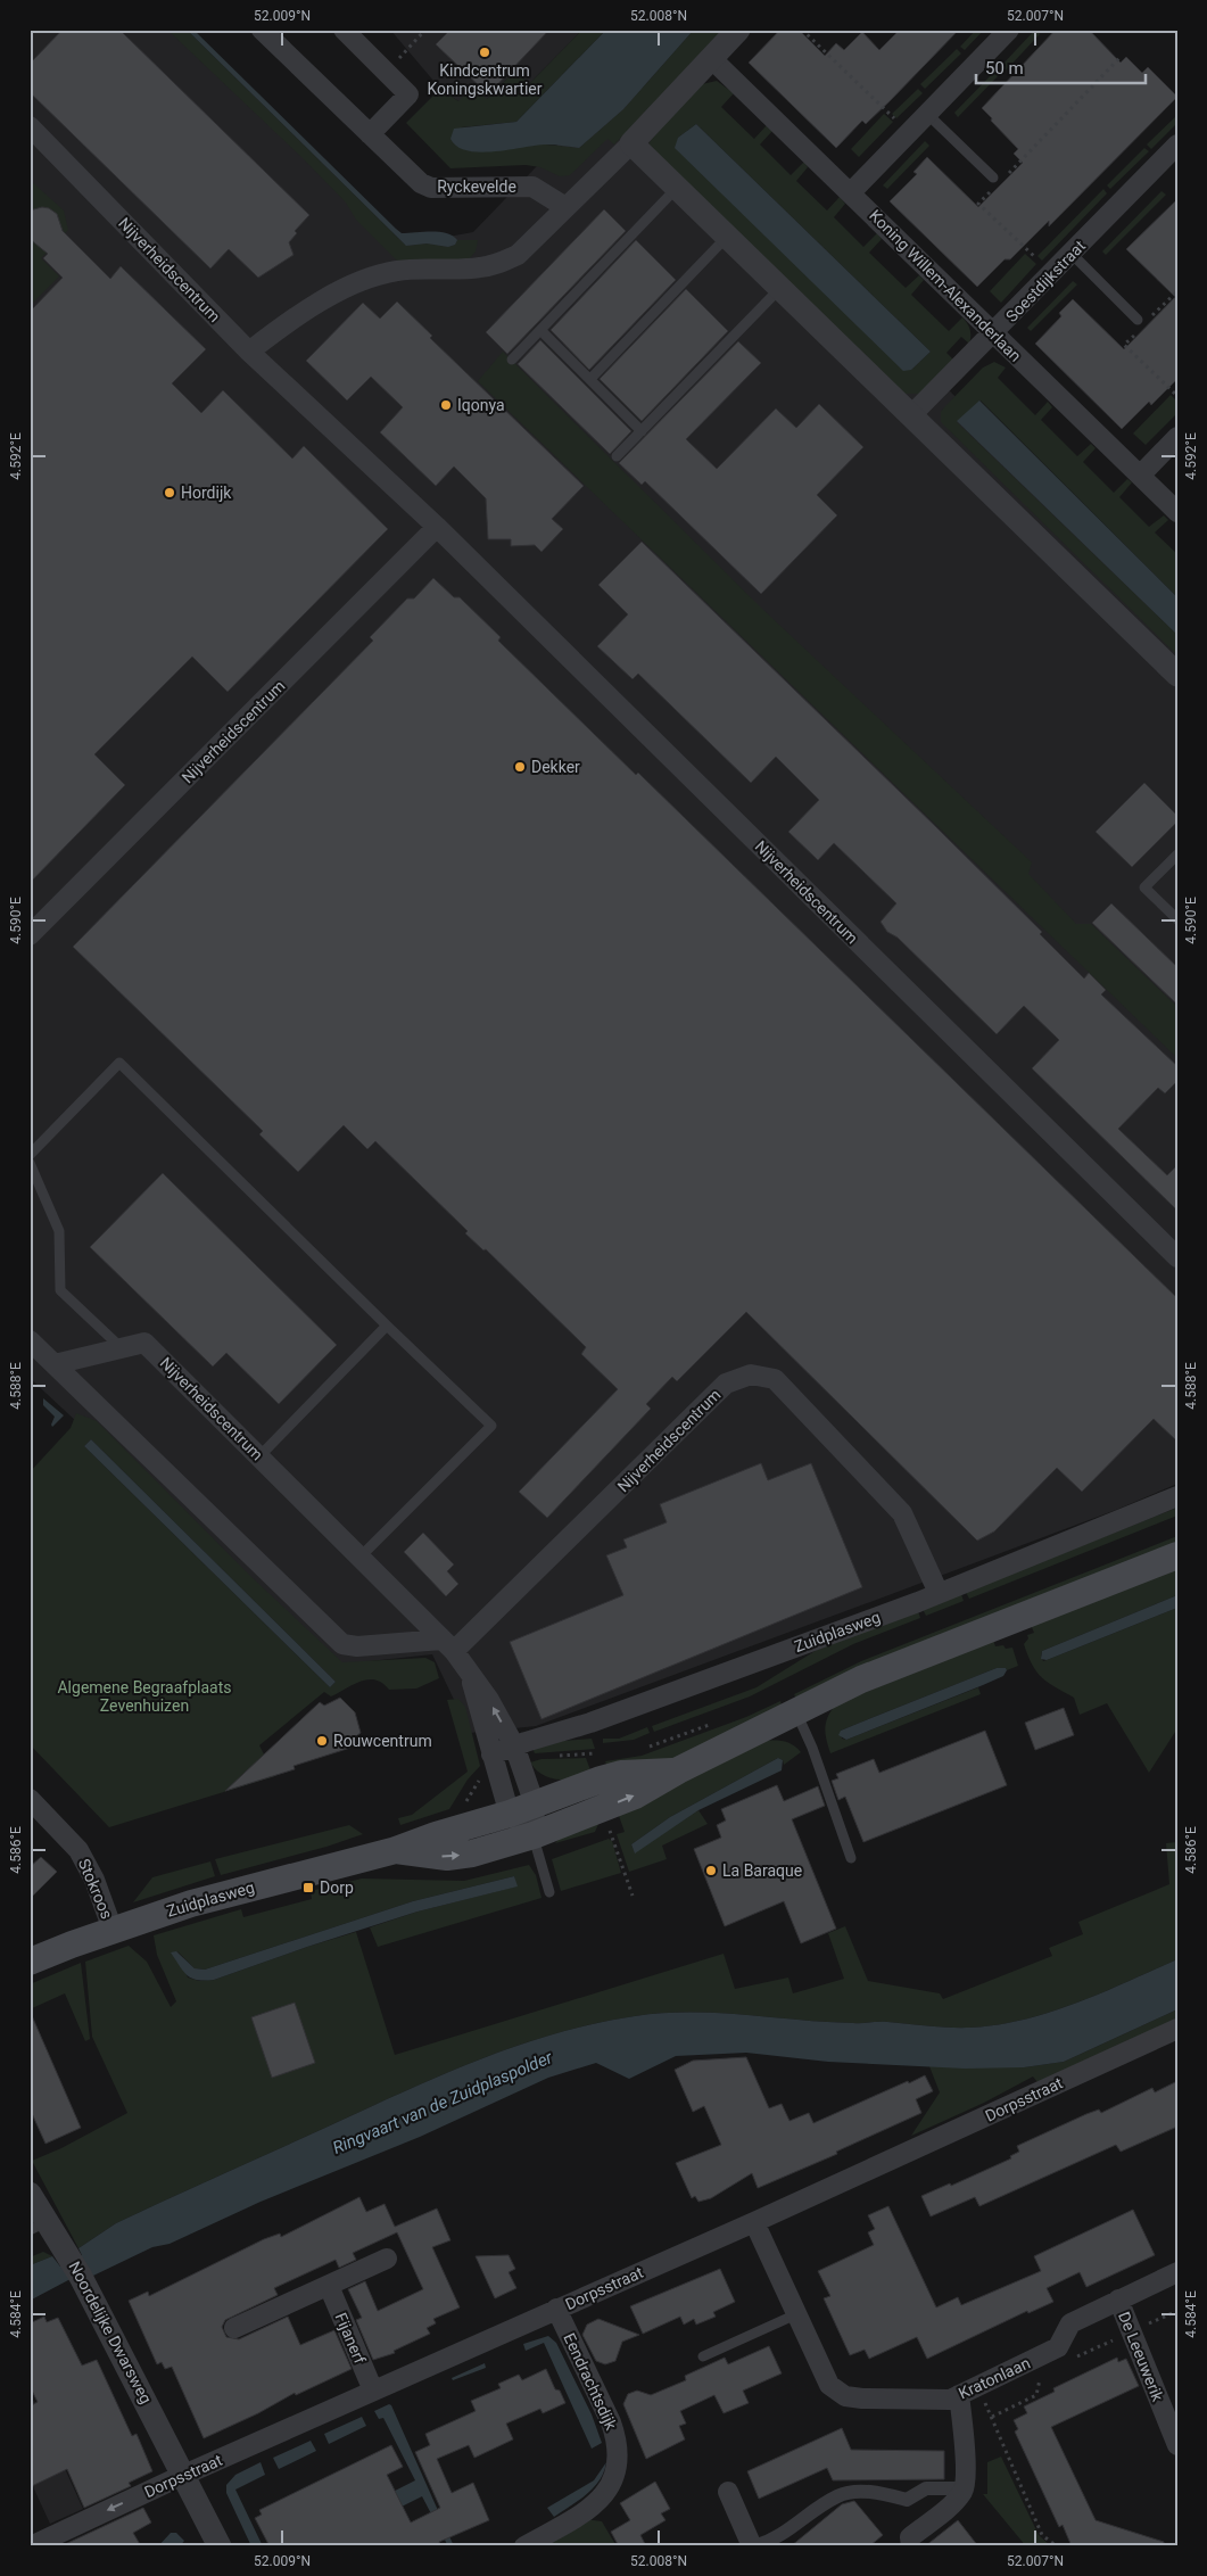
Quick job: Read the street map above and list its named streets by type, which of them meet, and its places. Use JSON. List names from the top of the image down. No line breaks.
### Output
{"streets":{"main road":["Zuidplasweg"],"street":["Ryckevelde","Nijverheidscentrum","Soestdijkstraat","Koning Willem-Alexanderlaan","Stokroos","Dorpsstraat","Noordelijke Dwarsweg","Fijanerf","De Leeuwerik","Kratonlaan","Eendrachtsdijk"]},"crossings":[["Nijverheidscentrum","Zuidplasweg"],["Soestdijkstraat","Koning Willem-Alexanderlaan"],["Zuidplasweg","Stokroos"],["Dorpsstraat","Noordelijke Dwarsweg"],["Dorpsstraat","Fijanerf"],["Dorpsstraat","Kratonlaan"],["Dorpsstraat","Eendrachtsdijk"],["De Leeuwerik","Kratonlaan"]],"water":["Ringvaart van de Zuidplaspolder"],"parks":["Algemene Begraafplaats Zevenhuizen"],"places":{"other":["Kindcentrum Koningskwartier","Iqonya","Hordijk","Dekker","Rouwcentrum","La Baraque"],"transit":["Dorp"]},"scale_bar":"50 m","coordinates":["52.009°N","52.008°N","52.007°N","4.592°E","4.590°E","4.588°E","4.586°E","4.584°E"]}
